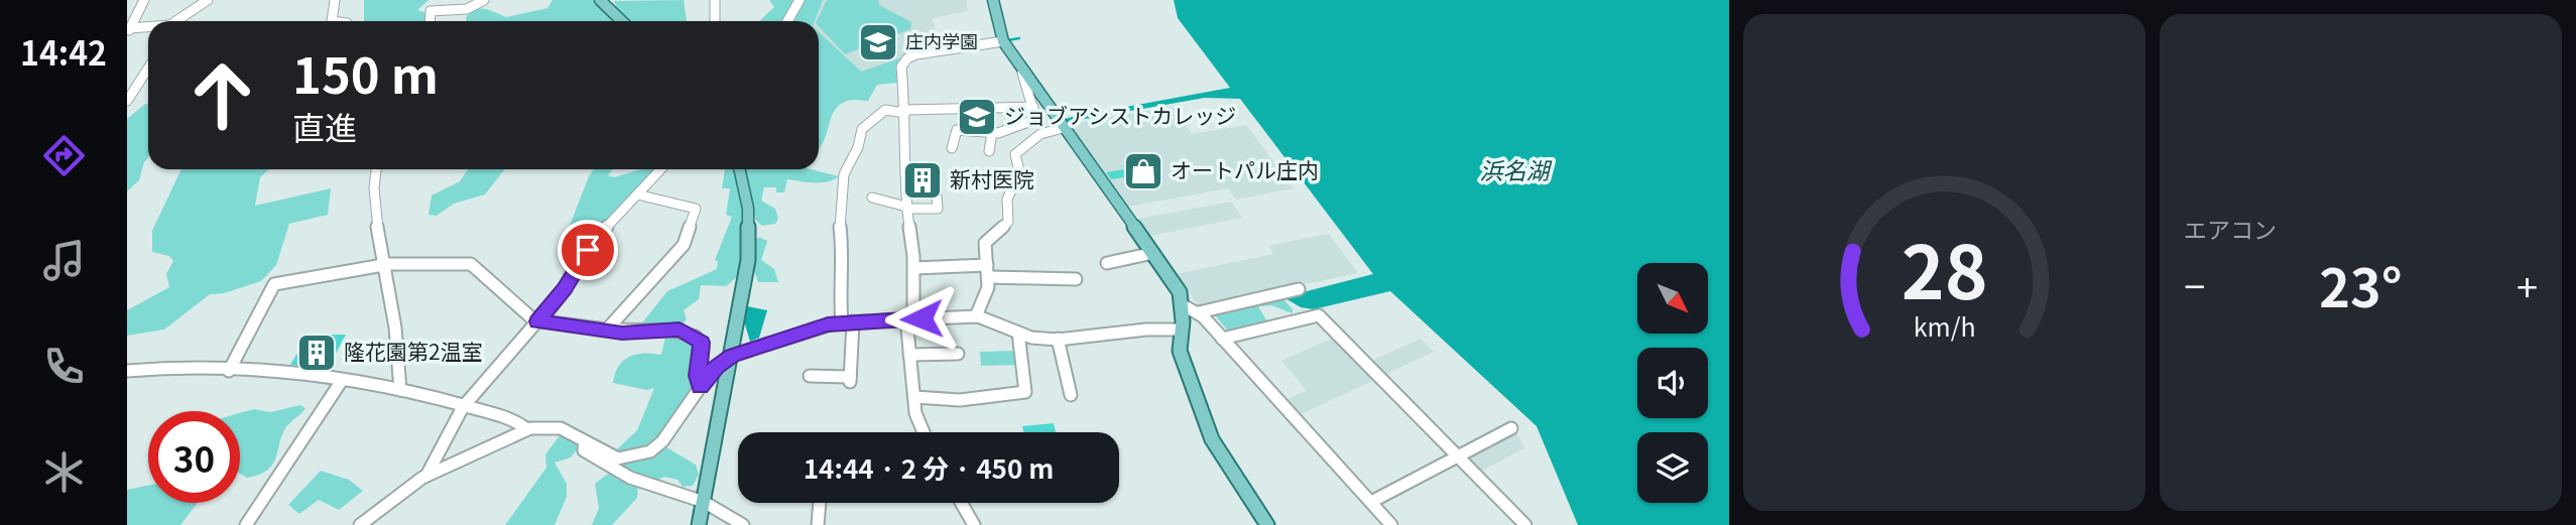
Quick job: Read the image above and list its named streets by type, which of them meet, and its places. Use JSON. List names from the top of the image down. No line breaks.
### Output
{"water":["浜名湖"],"places":{"school or university":["庄内学園","ジョブアシストカレッジ"],"shop":["オートパル庄内"],"building":["新村医院","隆花園第2温室"]},"north":"bottom right","page":{"tabs":"14:42","tile":"エアコン","turn":["150 m","直進"],"heat":["−","23°","+"],"limit":"30","trip":"14:44 · 2 分 · 450 m","gauge":["28","km/h"]}}
